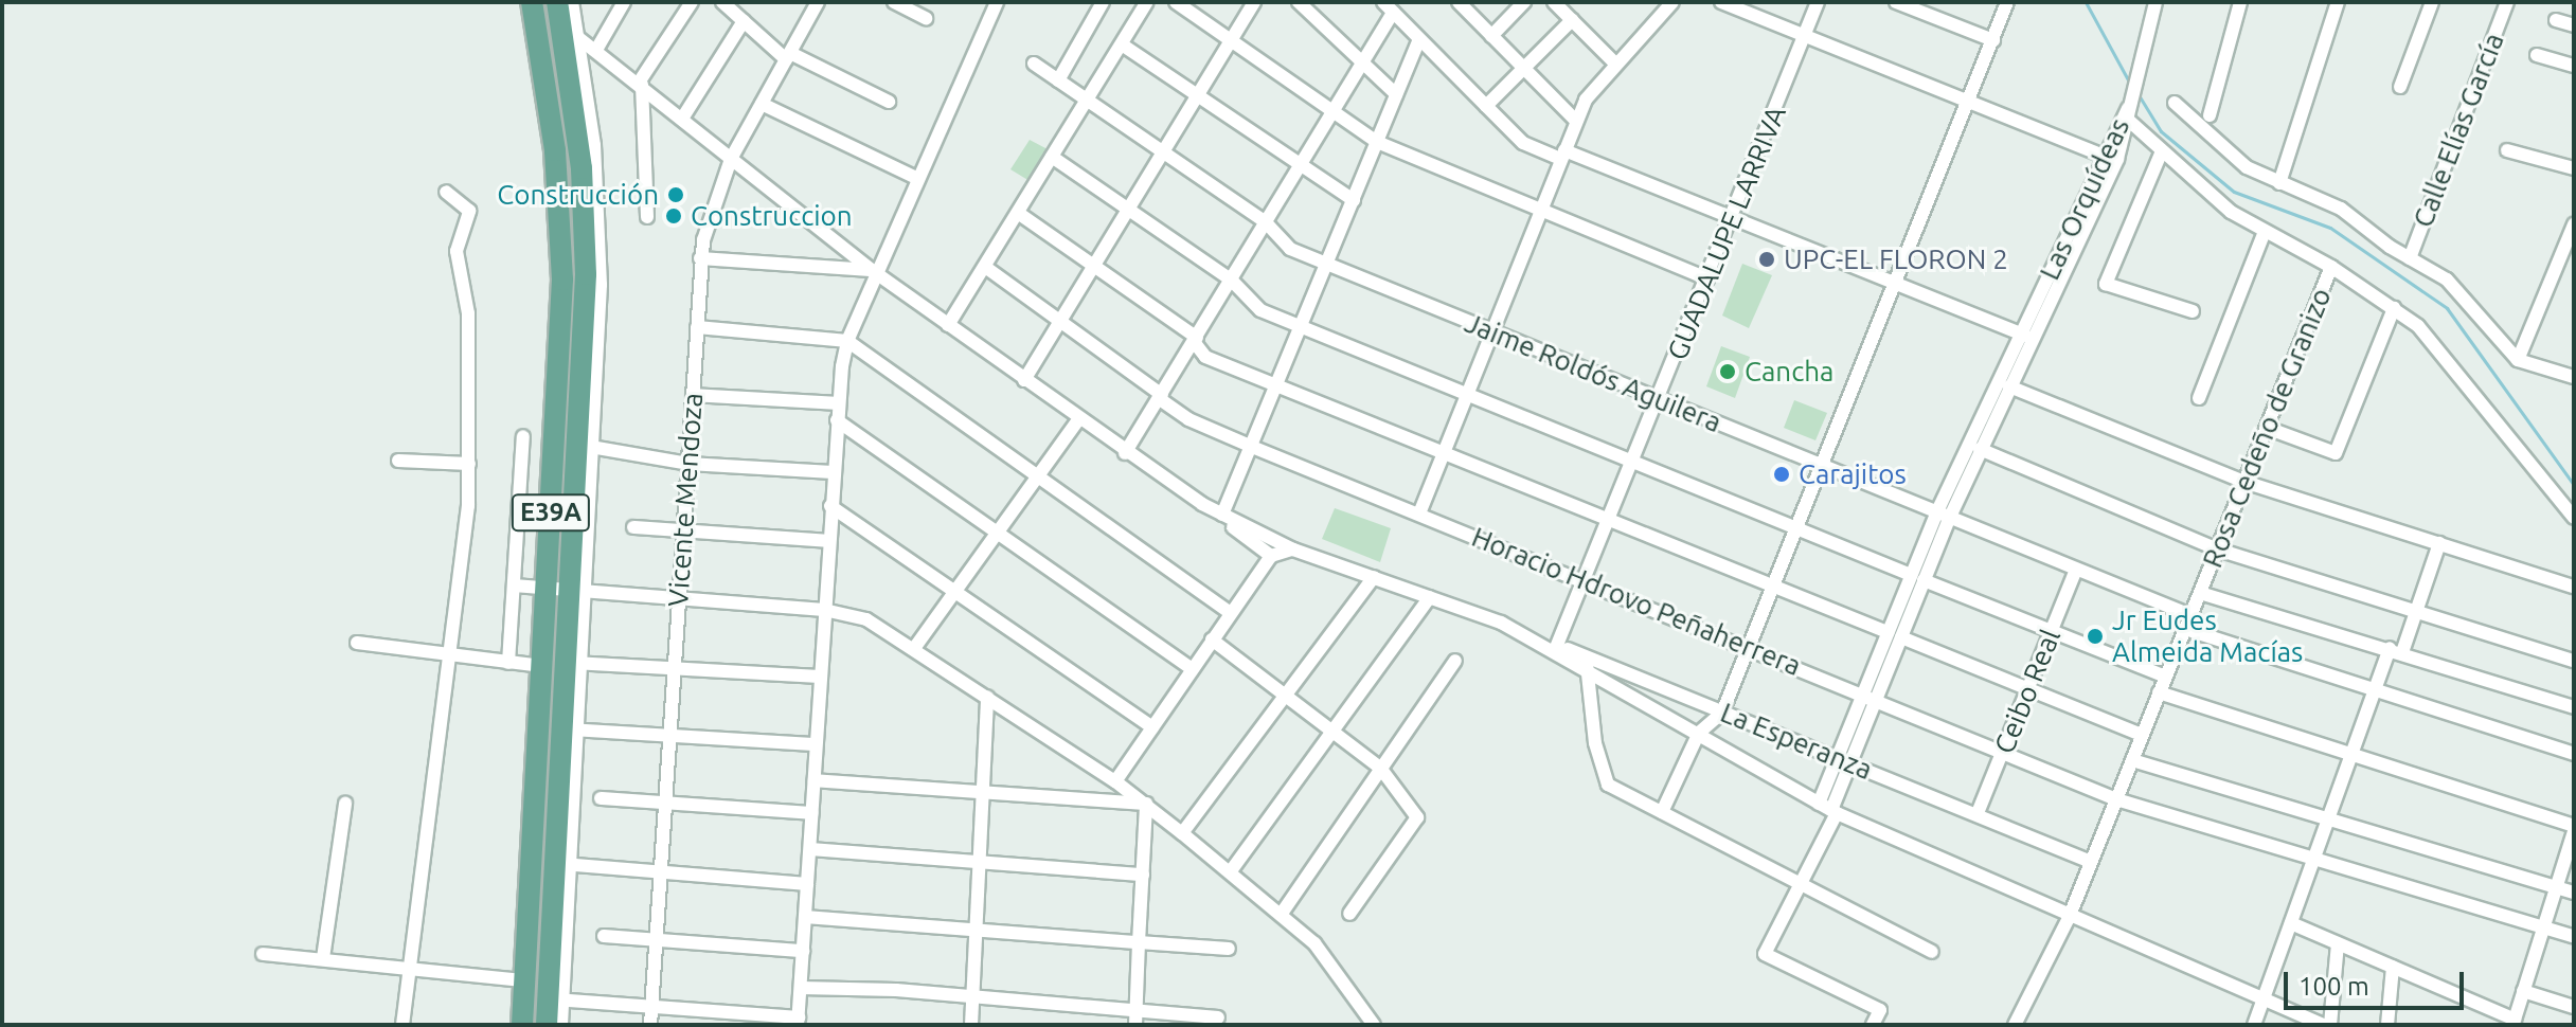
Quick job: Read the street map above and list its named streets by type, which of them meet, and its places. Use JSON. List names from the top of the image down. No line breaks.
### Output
{"streets":{"main road":["E39A"],"street":["Calle Elías García","Las Orquídeas","GUADALUPE LARRIVA","Jaime Roldós Aguilera","Rosa Cedeño de Granizo","Vicente Mendoza","Horacio Hdrovo Peñaherrera","Ceibo Real","La Esperanza"]},"crossings":[["Las Orquídeas","Jaime Roldós Aguilera"],["Las Orquídeas","Horacio Hdrovo Peñaherrera"],["Las Orquídeas","La Esperanza"],["GUADALUPE LARRIVA","Jaime Roldós Aguilera"],["GUADALUPE LARRIVA","Horacio Hdrovo Peñaherrera"],["GUADALUPE LARRIVA","La Esperanza"],["Jaime Roldós Aguilera","Rosa Cedeño de Granizo"],["Jaime Roldós Aguilera","Ceibo Real"],["Rosa Cedeño de Granizo","Horacio Hdrovo Peñaherrera"],["Rosa Cedeño de Granizo","La Esperanza"],["Horacio Hdrovo Peñaherrera","Ceibo Real"],["Ceibo Real","La Esperanza"]],"places":["Construcción","Construccion","UPC-EL FLORON 2","Cancha","Carajitos","Jr Eudes Almeida Macías"],"scale_bar":"100 m"}
